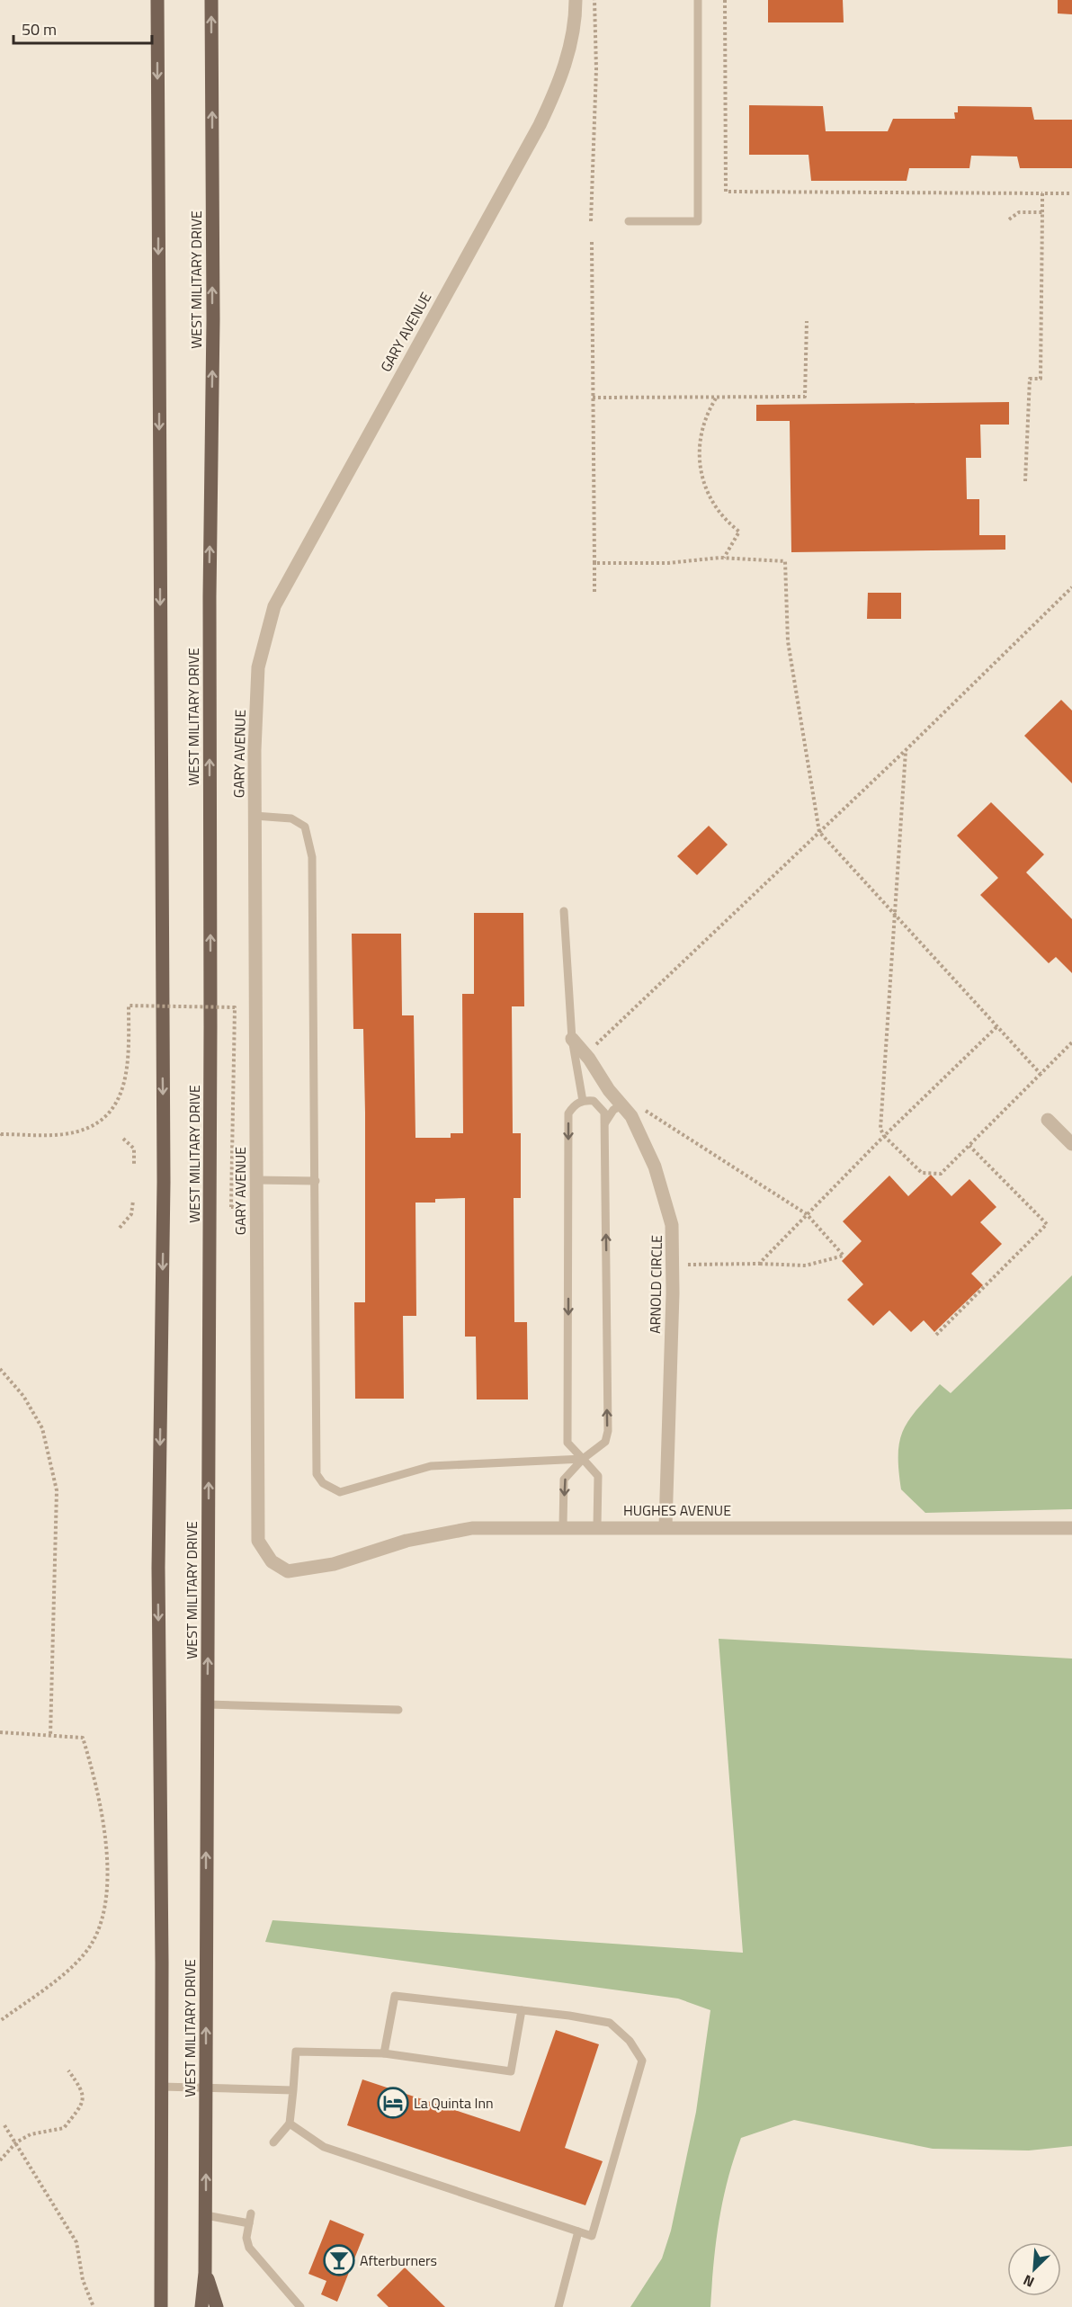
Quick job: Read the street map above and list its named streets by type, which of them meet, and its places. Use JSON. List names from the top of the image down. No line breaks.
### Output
{"streets":{"main road":["WEST MILITARY DRIVE"],"street":["GARY AVENUE","ARNOLD CIRCLE","HUGHES AVENUE"]},"crossings":[["GARY AVENUE","HUGHES AVENUE"],["ARNOLD CIRCLE","HUGHES AVENUE"]],"places":{"hotel":["La Quinta Inn"],"bar":["Afterburners"]},"scale_bar":"50 m","north":"bottom left"}
